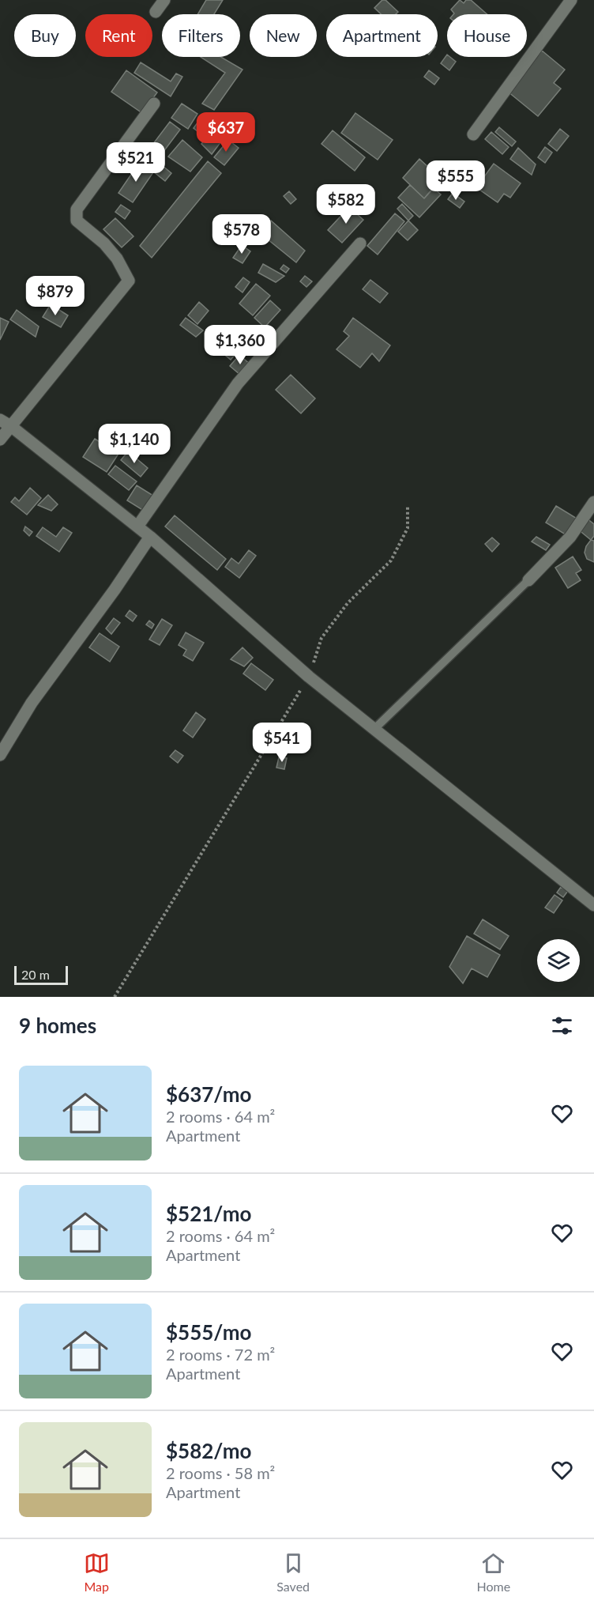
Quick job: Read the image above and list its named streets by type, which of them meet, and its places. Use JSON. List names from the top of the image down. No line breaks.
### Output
{"scale_bar":"20 m","page":{"chip":["Buy","Rent","Filters","New","Apartment","House"],"price":["$637","$521","$555","$582","$578","$879","$1,360","$1,140","$541"],"scale":"20 m","heading":"9 homes","list":[{"name":"$637/mo","note":"2 rooms · 64 m² · Apartment"},{"name":"$521/mo","note":"2 rooms · 64 m² · Apartment"},{"name":"$555/mo","note":"2 rooms · 72 m² · Apartment"},{"name":"$582/mo","note":"2 rooms · 58 m² · Apartment"}],"tabs":["Map","Saved","Home"]}}
